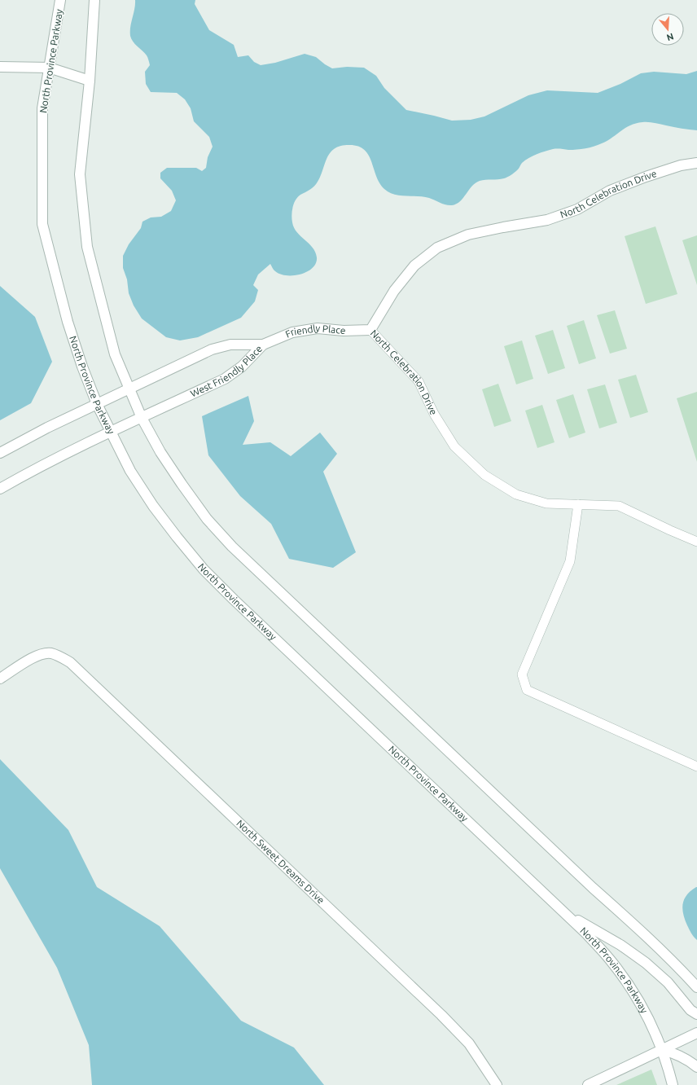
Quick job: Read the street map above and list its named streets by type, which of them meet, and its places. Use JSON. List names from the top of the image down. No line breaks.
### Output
{"streets":{"street":["North Province Parkway","North Celebration Drive","Friendly Place","West Friendly Place","North Sweet Dreams Drive"]},"crossings":[["North Province Parkway","West Friendly Place"],["North Celebration Drive","Friendly Place"],["Friendly Place","West Friendly Place"]],"north":"bottom"}
